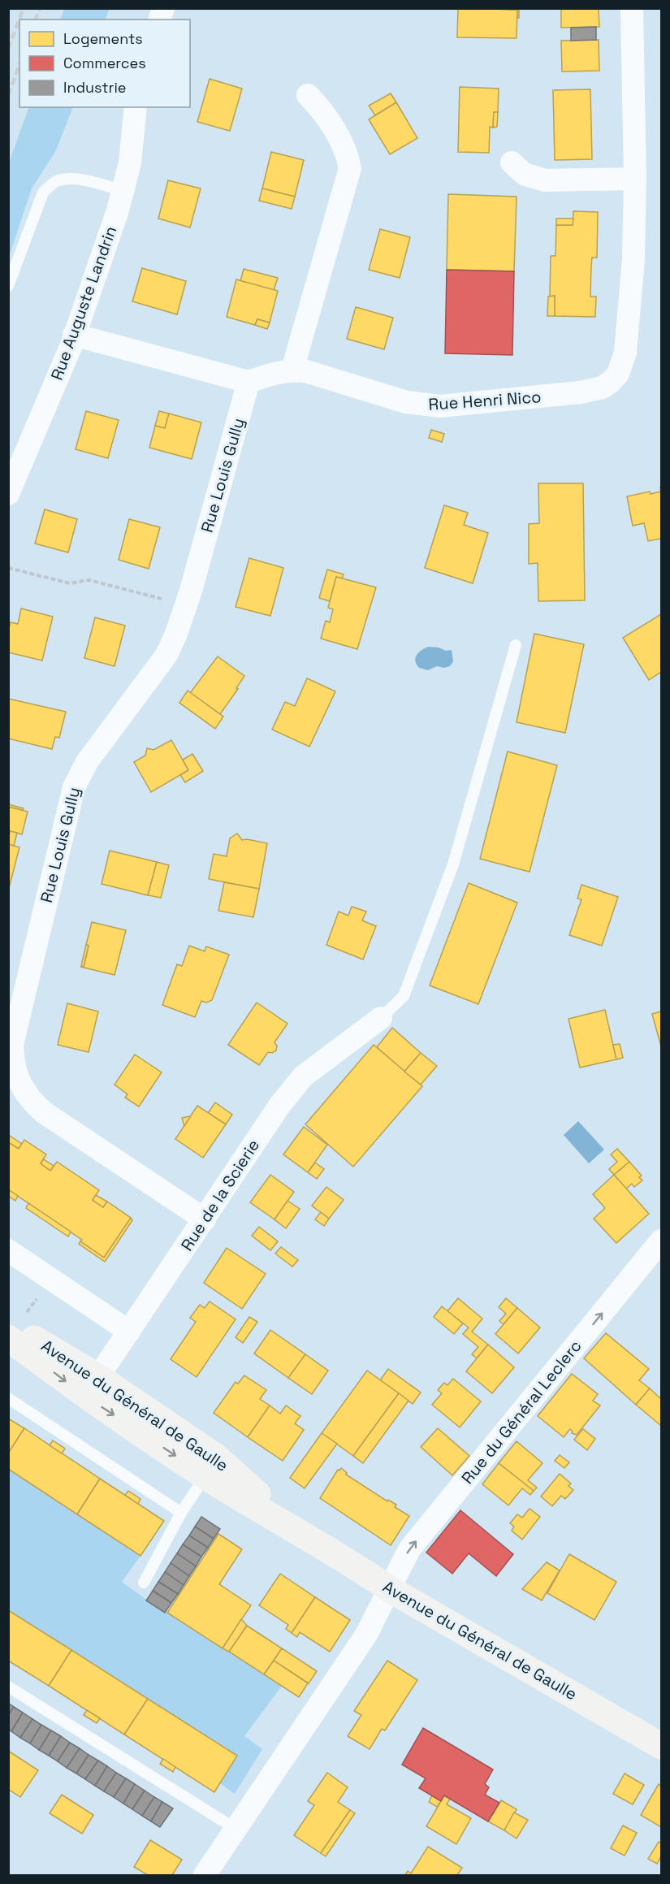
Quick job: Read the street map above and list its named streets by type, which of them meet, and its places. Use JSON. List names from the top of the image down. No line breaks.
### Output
{"streets":{"main road":["Avenue du Général de Gaulle"],"street":["Rue Auguste Landrin","Rue Henri Nico","Rue Louis Gully","Rue de la Scierie","Rue du Général Leclerc"]},"crossings":[["Rue Henri Nico","Rue Louis Gully"],["Rue Louis Gully","Rue de la Scierie"],["Rue de la Scierie","Avenue du Général de Gaulle"],["Avenue du Général de Gaulle","Rue du Général Leclerc"]],"one_way":["Rue du Général Leclerc"],"legend":["Logements","Commerces","Industrie"]}
